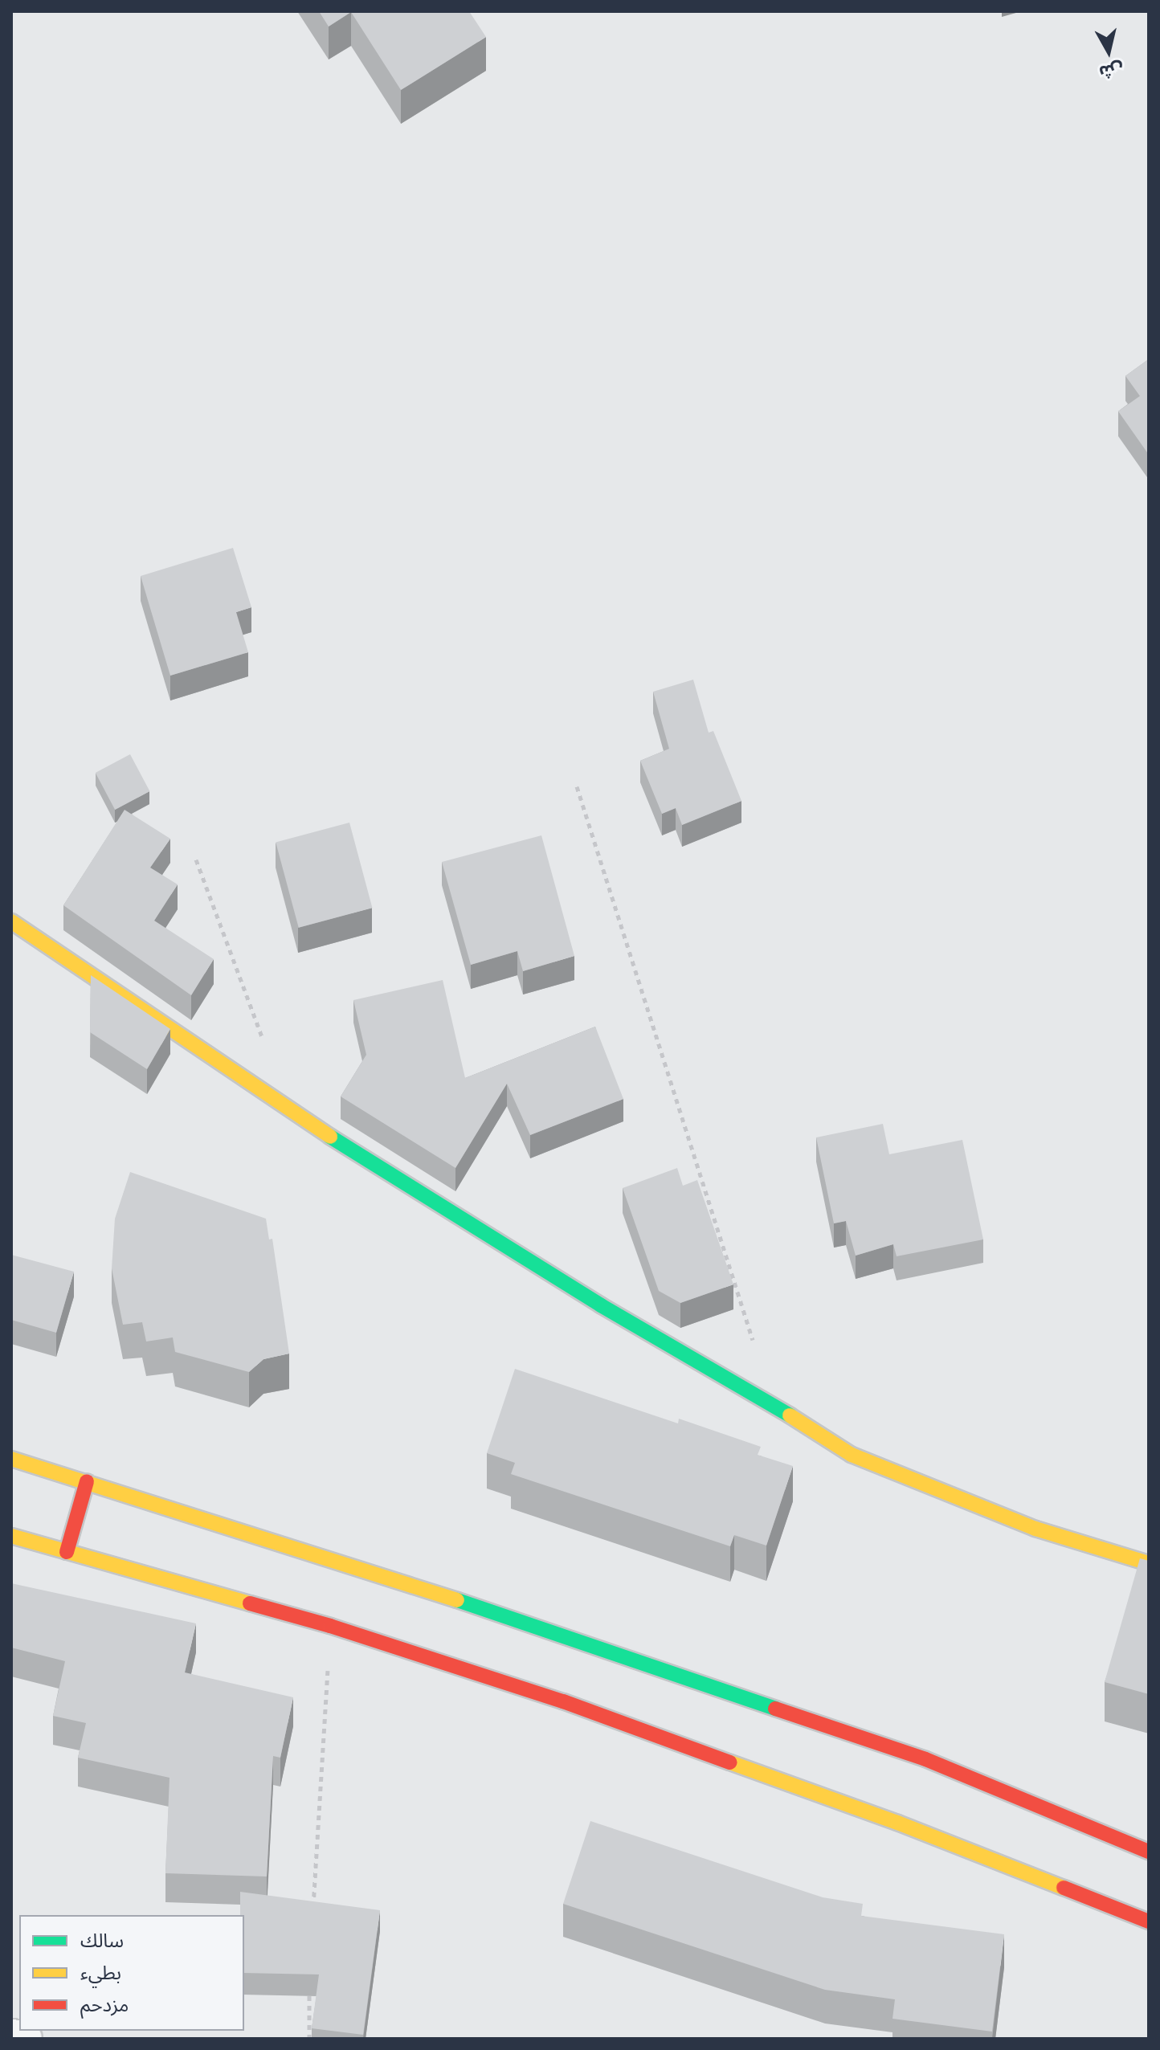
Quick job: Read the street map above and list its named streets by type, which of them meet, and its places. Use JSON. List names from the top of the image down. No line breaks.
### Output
{"legend":["سالك","بطيء","مزدحم"],"north":"bottom"}
